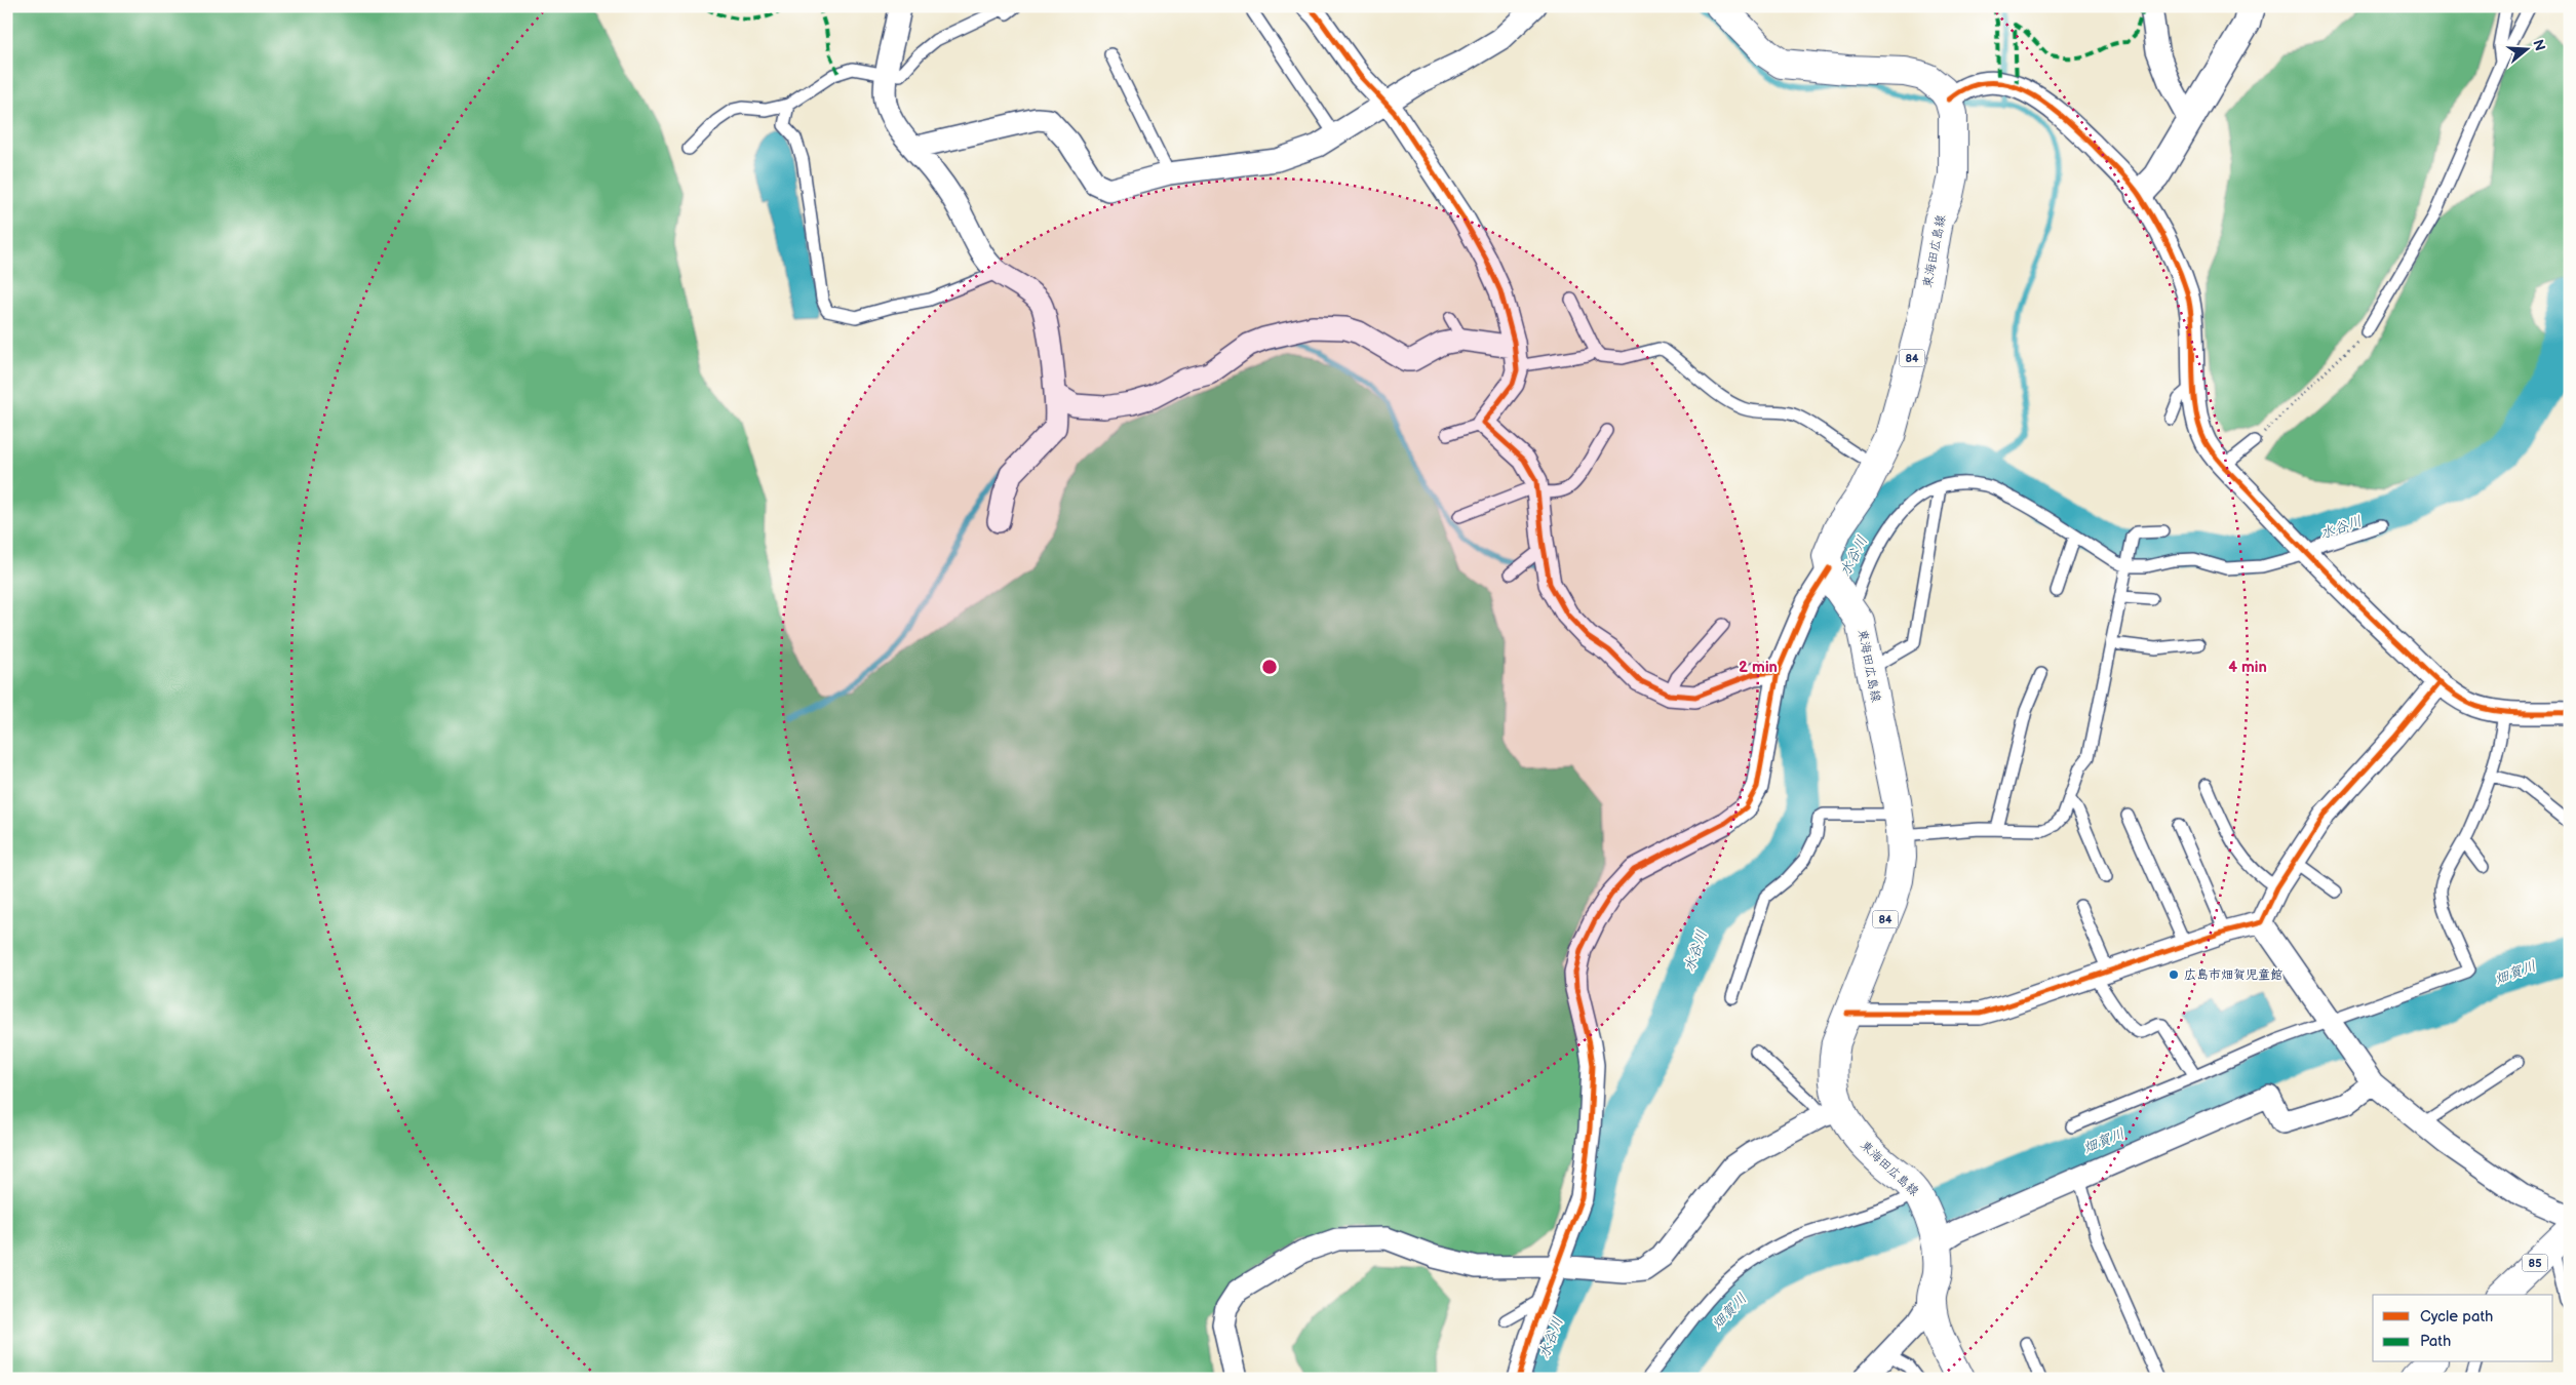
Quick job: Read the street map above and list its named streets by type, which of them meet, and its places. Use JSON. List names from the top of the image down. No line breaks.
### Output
{"streets":{"main road":["東海田広島線","84","85"]},"water":["水谷川","畑賀川"],"places":["広島市畑賀児童館"],"legend":["Cycle path","Path"],"north":"right","rings":["2 min","4 min"]}
